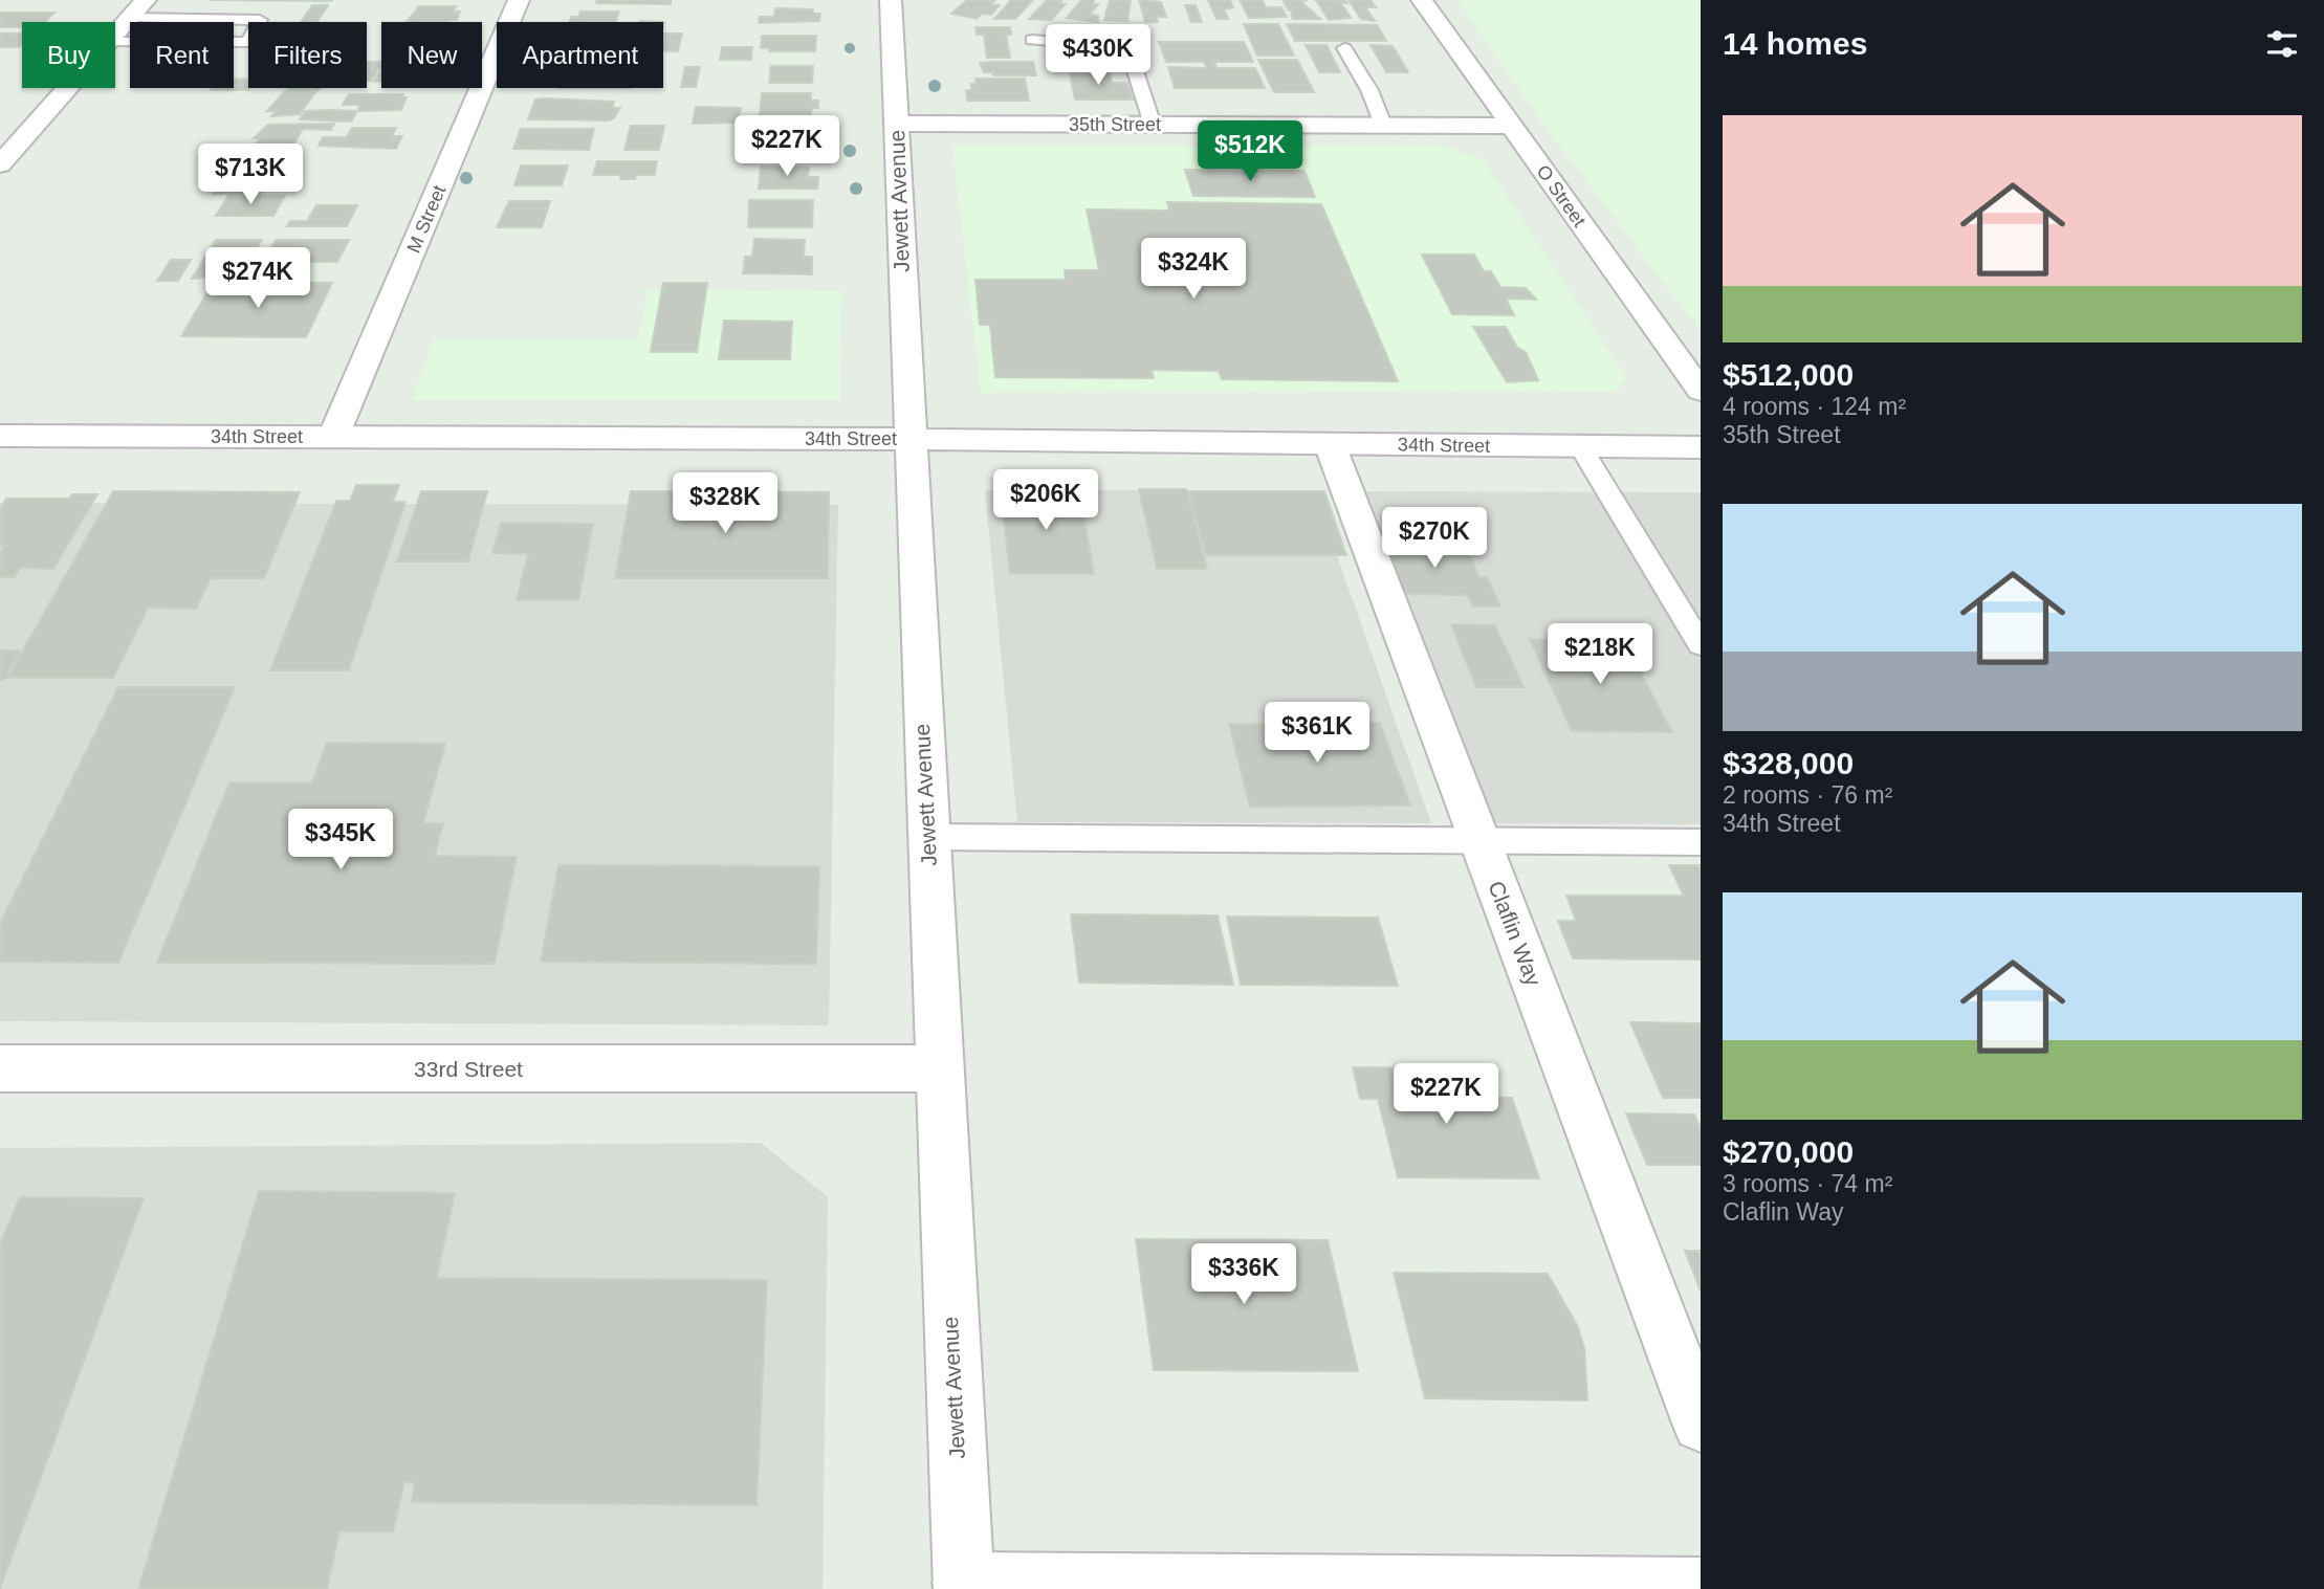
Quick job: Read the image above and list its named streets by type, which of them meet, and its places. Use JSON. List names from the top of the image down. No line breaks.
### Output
{"streets":{"street":["35th Street","O Street","Jewett Avenue","M Street","34th Street","Claflin Way","33rd Street"]},"crossings":[["35th Street","O Street"],["35th Street","Jewett Avenue"],["Jewett Avenue","34th Street"],["Jewett Avenue","33rd Street"],["M Street","34th Street"],["34th Street","Claflin Way"]],"page":{"heading":"14 homes","chip":["Buy","Rent","Filters","New","Apartment"],"price":["$430K","$227K","$512K","$713K","$324K","$274K","$206K","$328K","$270K","$218K","$361K","$345K","$227K","$336K"],"list":[{"name":"$512,000","note":"4 rooms · 124 m² · 35th Street"},{"name":"$328,000","note":"2 rooms · 76 m² · 34th Street"},{"name":"$270,000","note":"3 rooms · 74 m² · Claflin Way"}]}}
